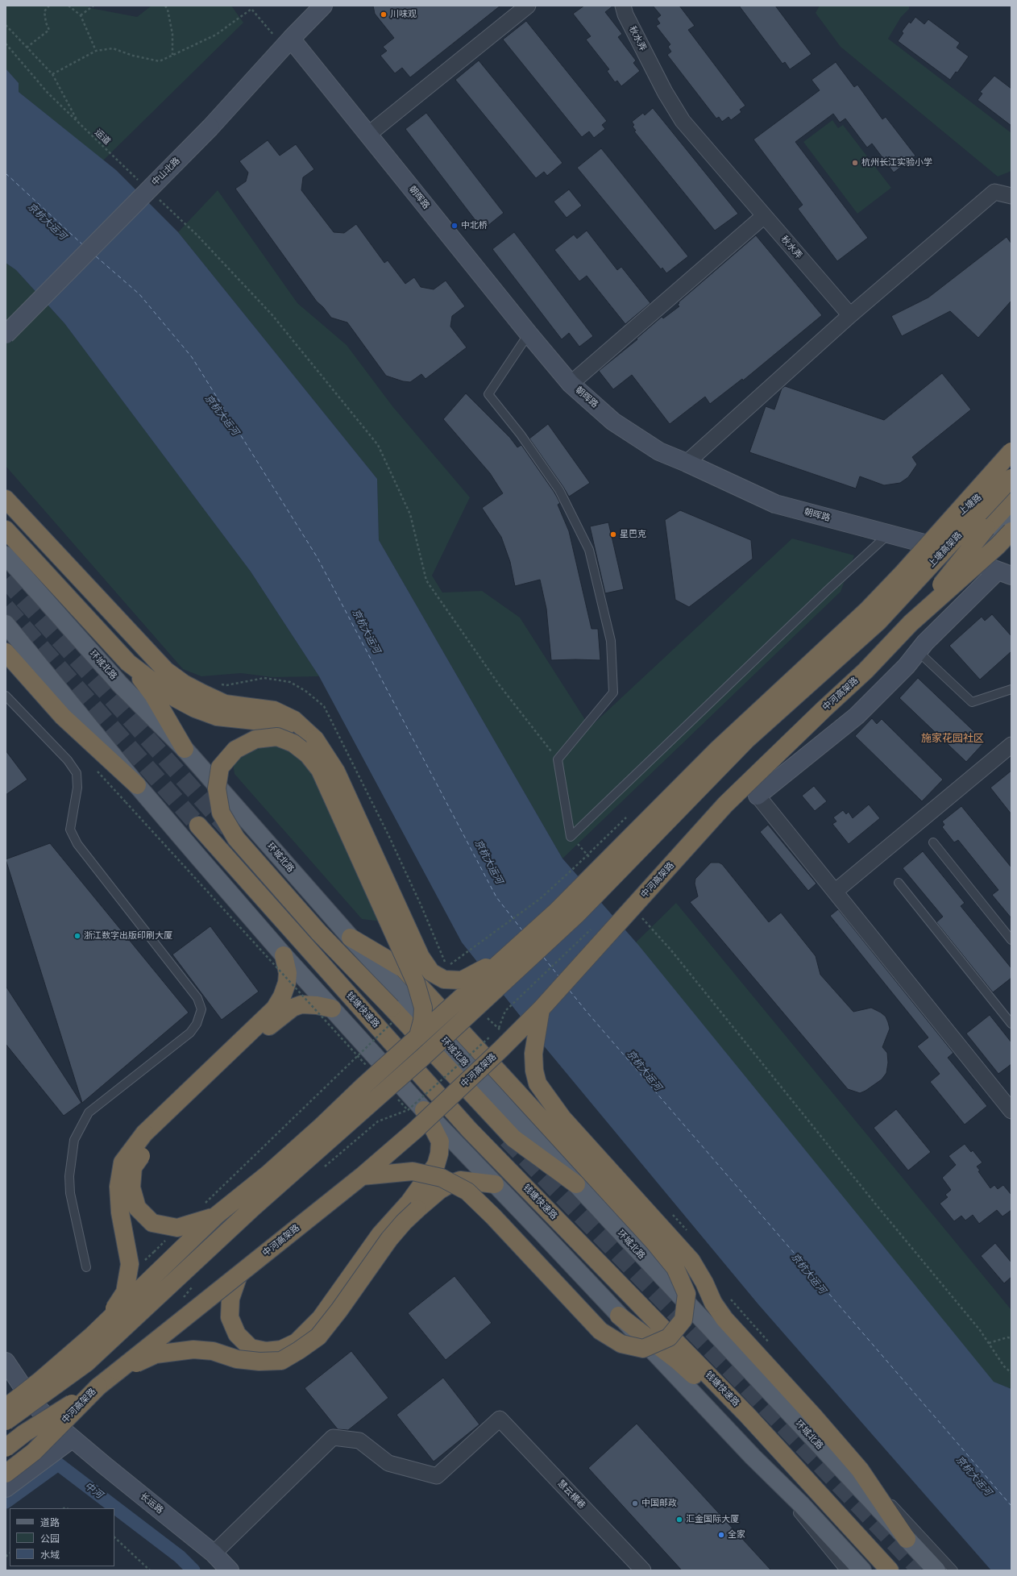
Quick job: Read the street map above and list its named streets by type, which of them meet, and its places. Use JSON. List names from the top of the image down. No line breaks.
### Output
{"streets":{"highway":["上塘高架路","中河高架路","钱塘快速路"],"main road":["上塘路","环城北路"],"street":["秋水弄","中山北路","朝晖路","慧云横巷","长运路"],"path":["运道"]},"crossings":[["中山北路","朝晖路"],["朝晖路","上塘路"],["上塘高架路","中河高架路"],["慧云横巷","长运路"]],"districts":["施家花园社区"],"water":["京杭大运河","中河"],"places":["川味观","杭州长江实验小学","中北桥","星巴克","浙江数字出版印刷大厦","中国邮政","汇金国际大厦","全家"],"legend":["道路","公园","水域"]}
